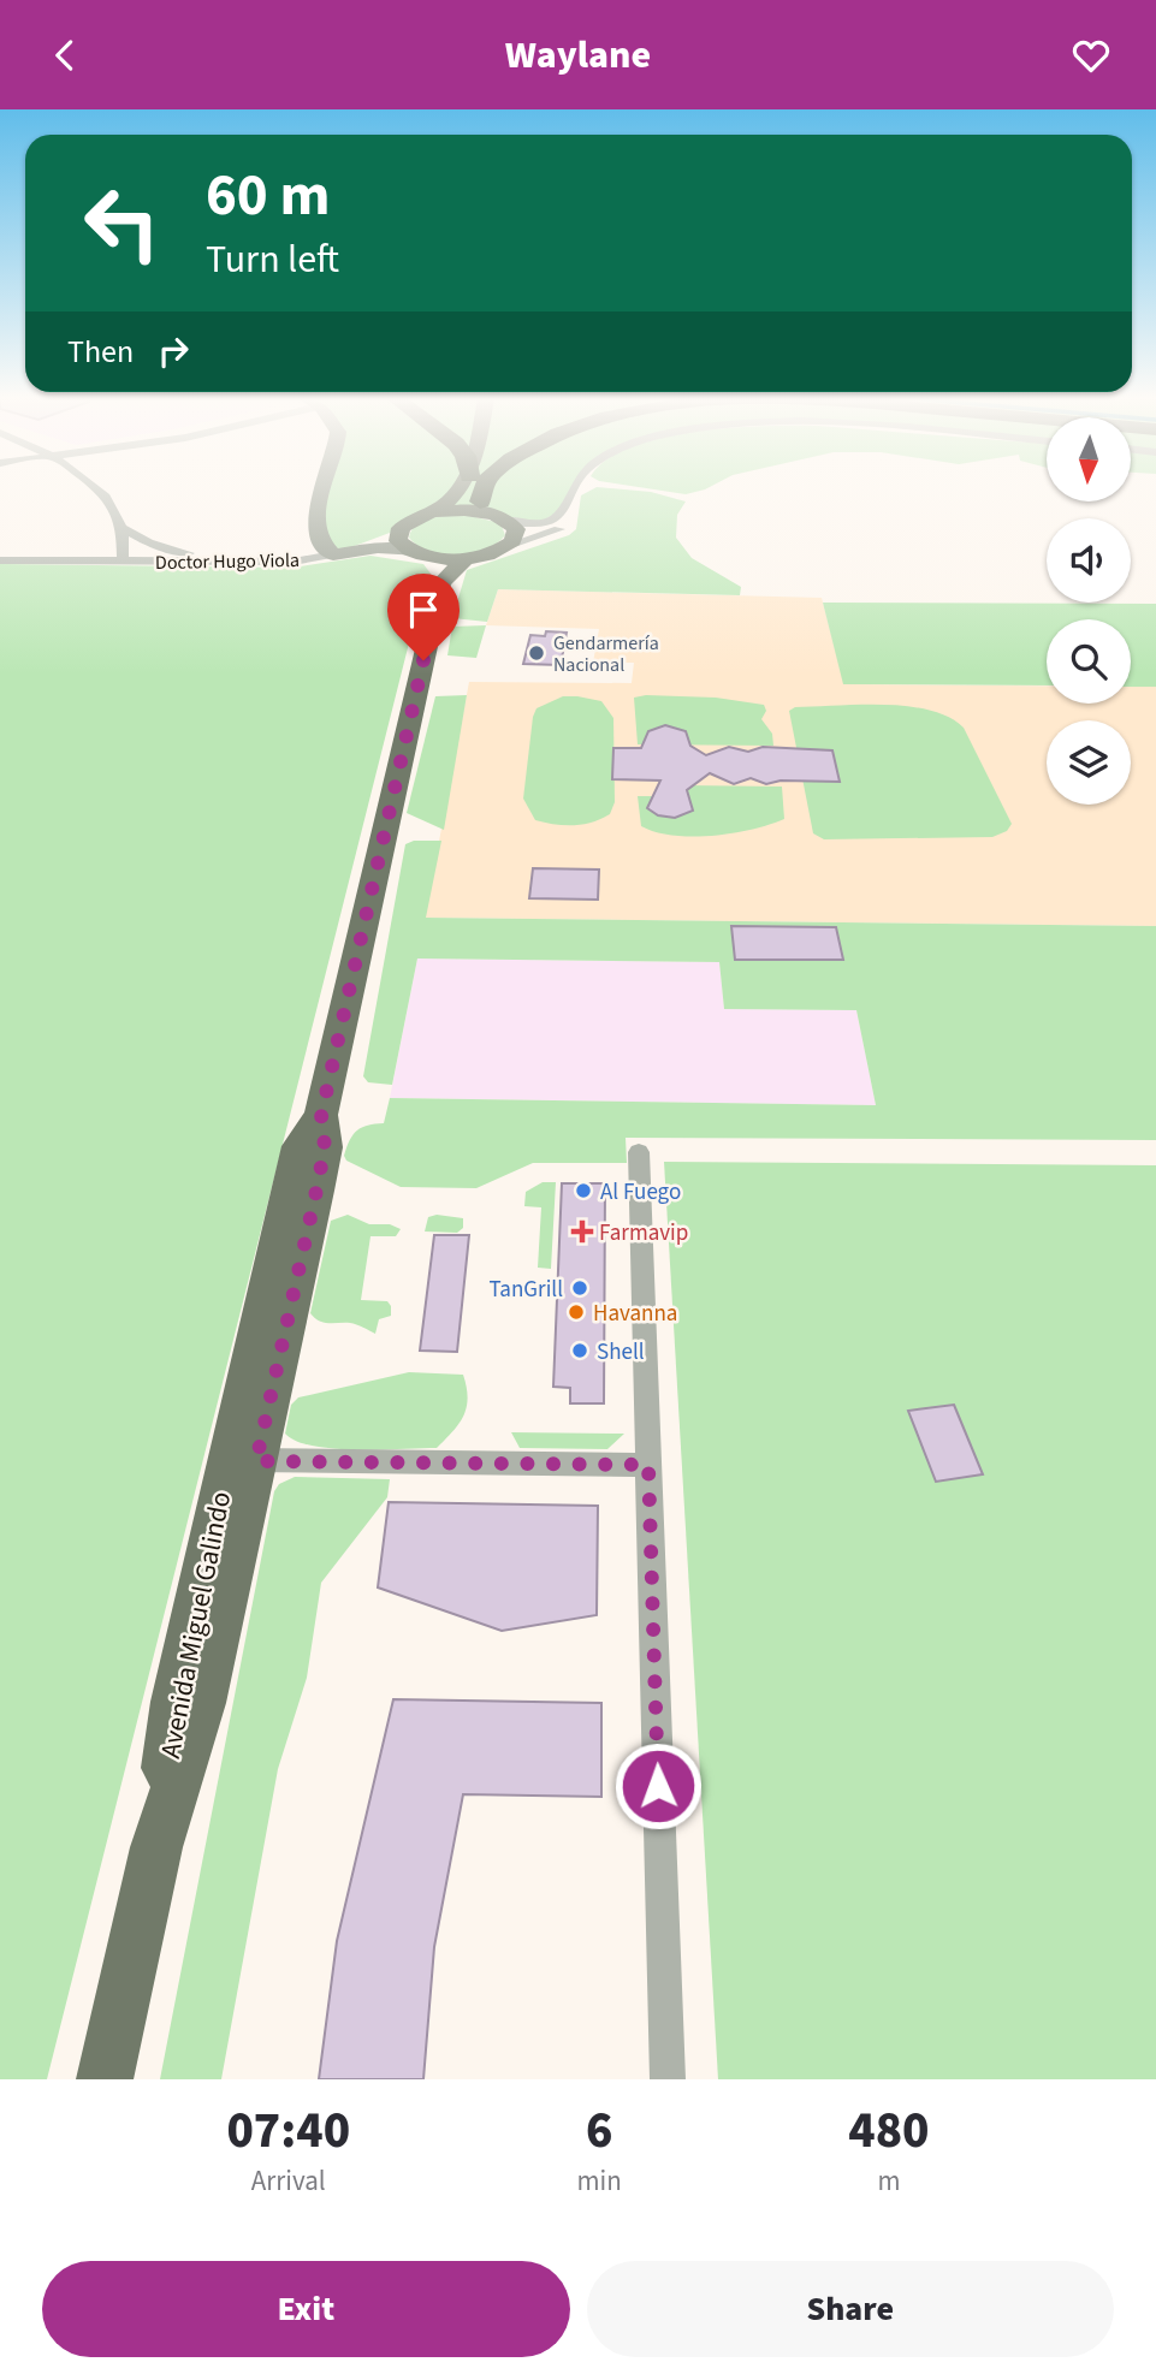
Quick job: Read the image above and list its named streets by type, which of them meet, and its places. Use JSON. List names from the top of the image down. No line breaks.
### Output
{"streets":{"main road":["Doctor Hugo Viola","Avenida Miguel Galindo"]},"places":{"other":["Gendarmería Nacional","Al Fuego","TanGrill","Havanna","Shell"],"health":["Farmavip"]},"north":"bottom","page":{"header":"Waylane","turn":["60 m","Turn left"],"then":"Then","eta":["07:40","Arrival","6","min","480","m"],"buttons":["Exit","Share"]}}
